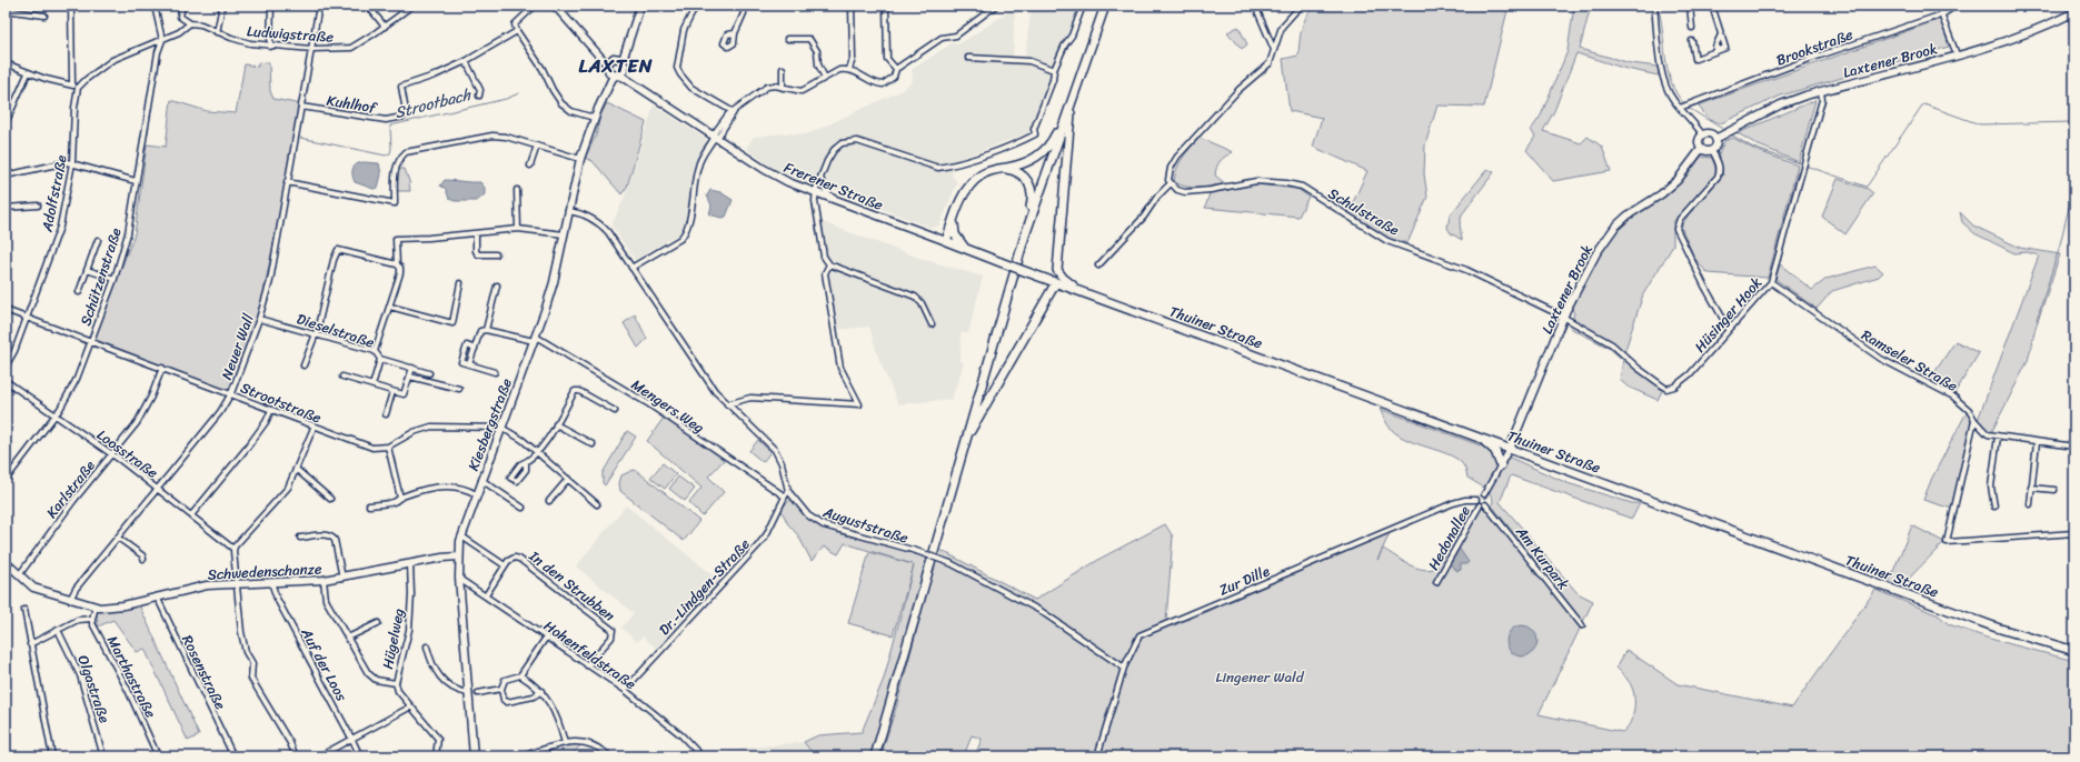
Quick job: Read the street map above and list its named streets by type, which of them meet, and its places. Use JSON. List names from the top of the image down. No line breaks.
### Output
{"streets":{"main road":["Thuiner Straße"],"street":["Ludwigstraße","Brookstraße","Laxtener Brook","Kuhlhof","Frerener Straße","Adolfstraße","Schulstraße","Schützenstraße","Hüsinger Hook","Dieselstraße","Neuer Wall","Ramseler Straße","Strootstraße","Mengers Weg","Kiesbergstraße","Loosstraße","Karlstraße","Auguststraße","Hedonallee","Am Kurpark","Schwedenschanze","Zur Dille","In den Strubben","Dr.-Lindgen-Straße","Hügelweg","Hohenfeldstraße","Auf der Loos","Rosenstraße","Marthastraße","Olgastraße"]},"crossings":[["Ludwigstraße","Neuer Wall"],["Laxtener Brook","Schulstraße"],["Laxtener Brook","Hüsinger Hook"],["Laxtener Brook","Thuiner Straße"],["Laxtener Brook","Hedonallee"],["Kuhlhof","Neuer Wall"],["Frerener Straße","Thuiner Straße"],["Frerener Straße","Kiesbergstraße"],["Adolfstraße","Strootstraße"],["Schulstraße","Hüsinger Hook"],["Schützenstraße","Strootstraße"],["Schützenstraße","Loosstraße"],["Hüsinger Hook","Ramseler Straße"],["Thuiner Straße","Hedonallee"],["Dieselstraße","Neuer Wall"],["Neuer Wall","Strootstraße"],["Neuer Wall","Loosstraße"],["Neuer Wall","Schwedenschanze"],["Strootstraße","Karlstraße"],["Mengers Weg","Kiesbergstraße"],["Mengers Weg","Dr.-Lindgen-Straße"],["Kiesbergstraße","Auguststraße"],["Kiesbergstraße","Schwedenschanze"],["Kiesbergstraße","Hohenfeldstraße"],["Loosstraße","Karlstraße"],["Karlstraße","Schwedenschanze"],["Auguststraße","Zur Dille"],["Auguststraße","Dr.-Lindgen-Straße"],["Hedonallee","Am Kurpark"],["Hedonallee","Zur Dille"],["Am Kurpark","Zur Dille"],["Schwedenschanze","Hügelweg"],["Schwedenschanze","Auf der Loos"],["Schwedenschanze","Rosenstraße"],["In den Strubben","Hohenfeldstraße"],["Dr.-Lindgen-Straße","Hohenfeldstraße"]],"districts":["LAXTEN"],"water":["Strootbach"],"parks":["Lingener Wald"]}
